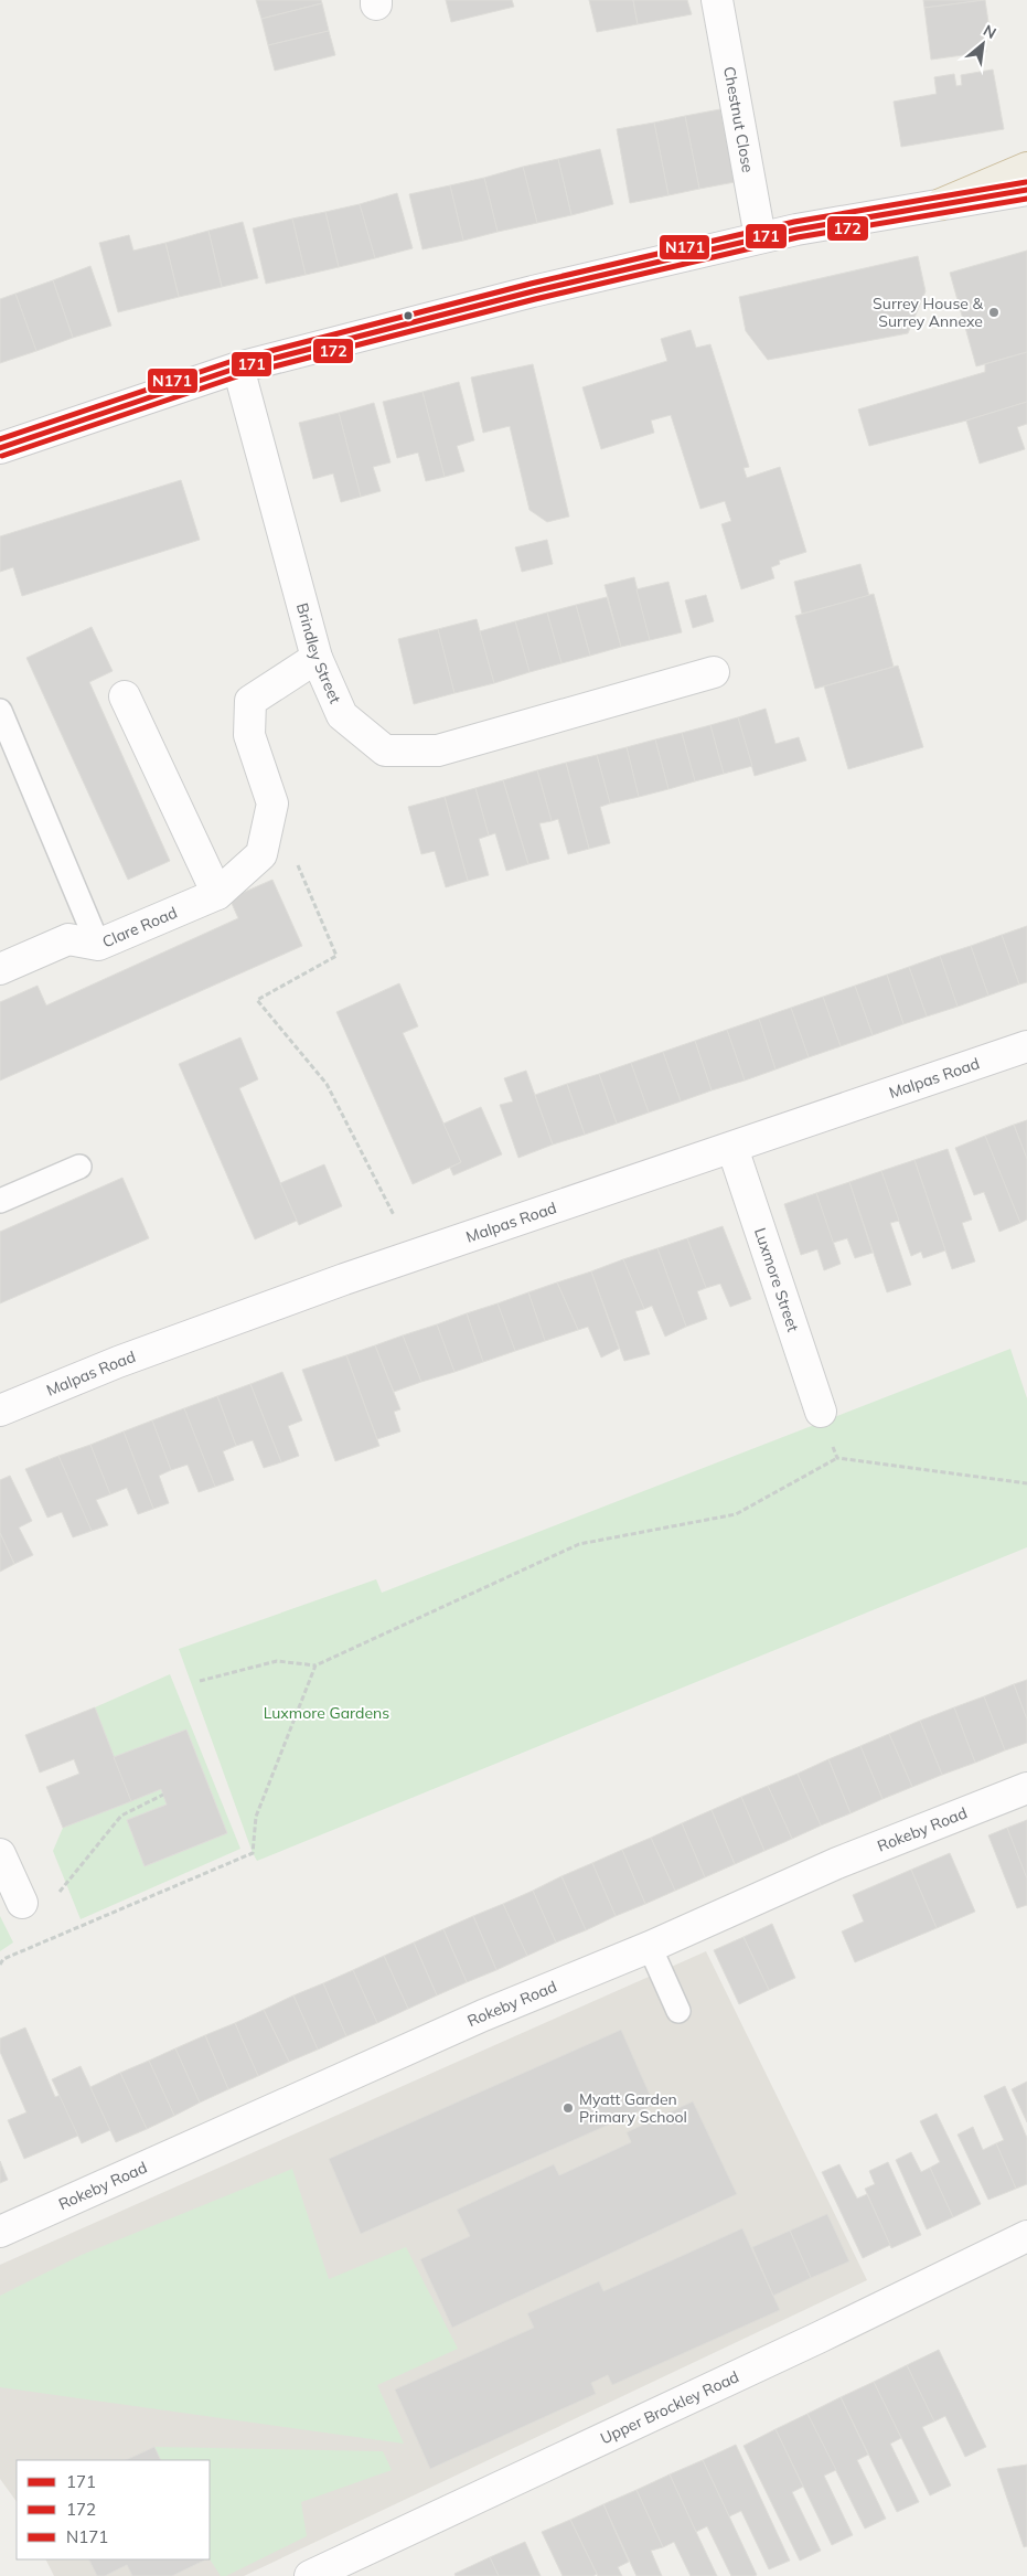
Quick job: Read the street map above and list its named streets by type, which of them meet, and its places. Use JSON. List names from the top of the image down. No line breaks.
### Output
{"streets":{"street":["Chestnut Close","Brindley Street","Clare Road","Malpas Road","Luxmore Street","Rokeby Road","Upper Brockley Road"]},"crossings":[["Brindley Street","Clare Road"],["Malpas Road","Luxmore Street"]],"parks":["Luxmore Gardens"],"places":["Surrey House & Surrey Annexe","Myatt Garden Primary School"],"lines":["transit line N171","transit line 171","transit line 172"],"legend":["171","172","N171"],"north":"top right"}
